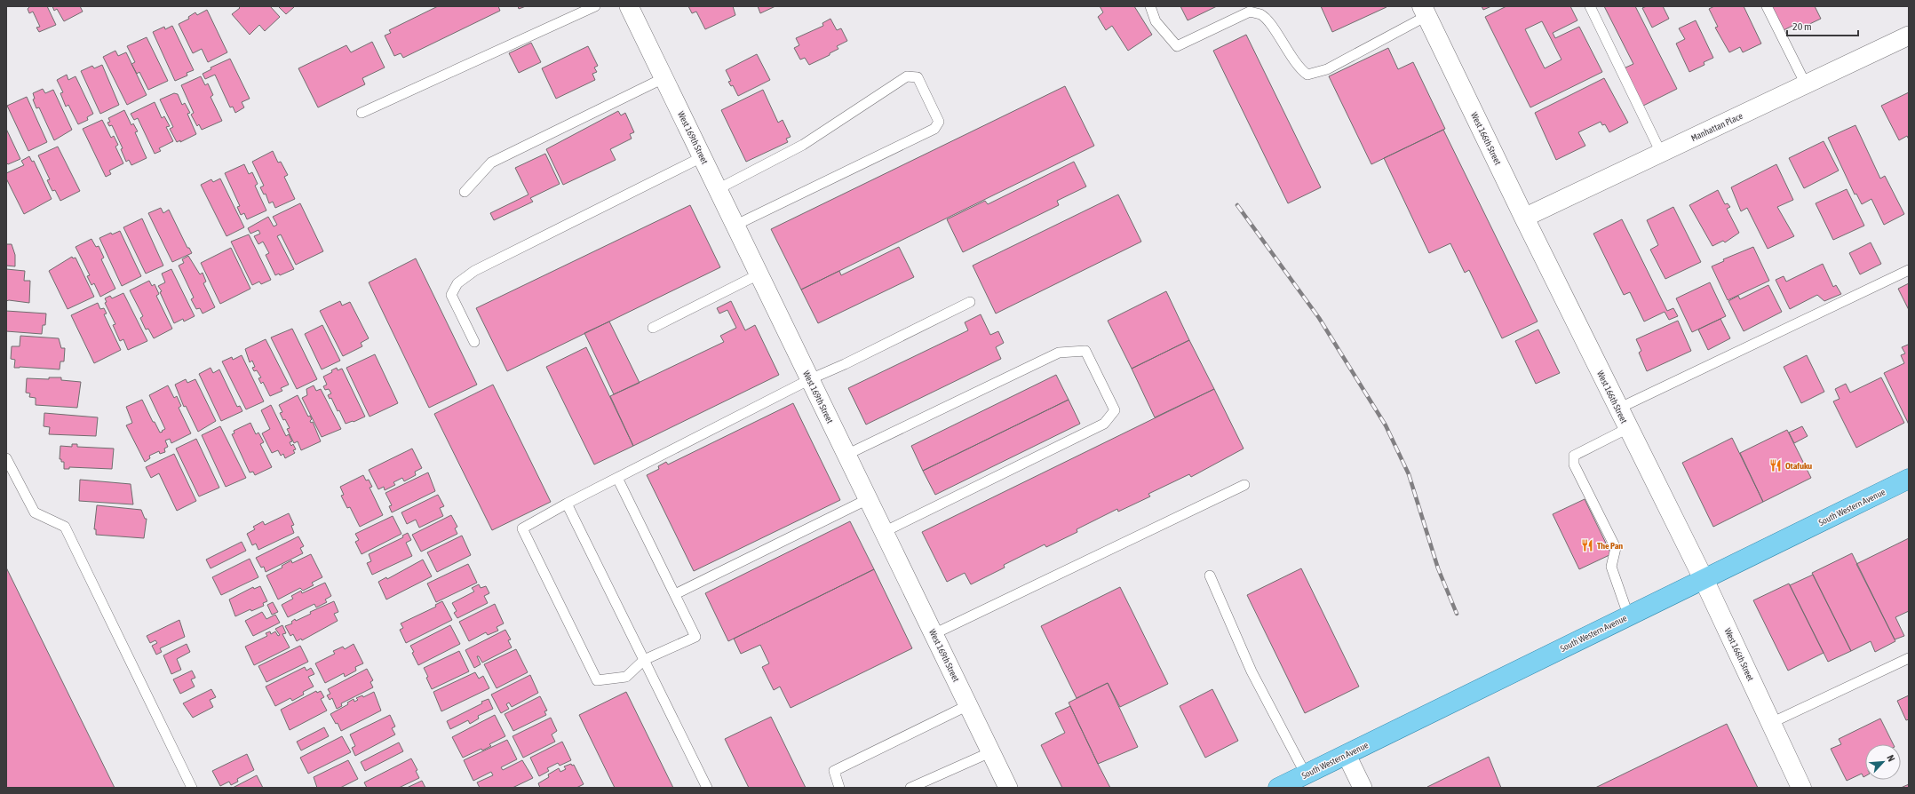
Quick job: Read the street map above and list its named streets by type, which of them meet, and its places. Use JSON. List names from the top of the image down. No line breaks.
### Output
{"streets":{"main road":["South Western Avenue"],"street":["Manhattan Place","West 169th Street","West 166th Street"]},"crossings":[["Manhattan Place","West 166th Street"],["West 166th Street","South Western Avenue"]],"places":{"restaurant":["Otafuku","The Pan"]},"scale_bar":"20 m","north":"top right"}
